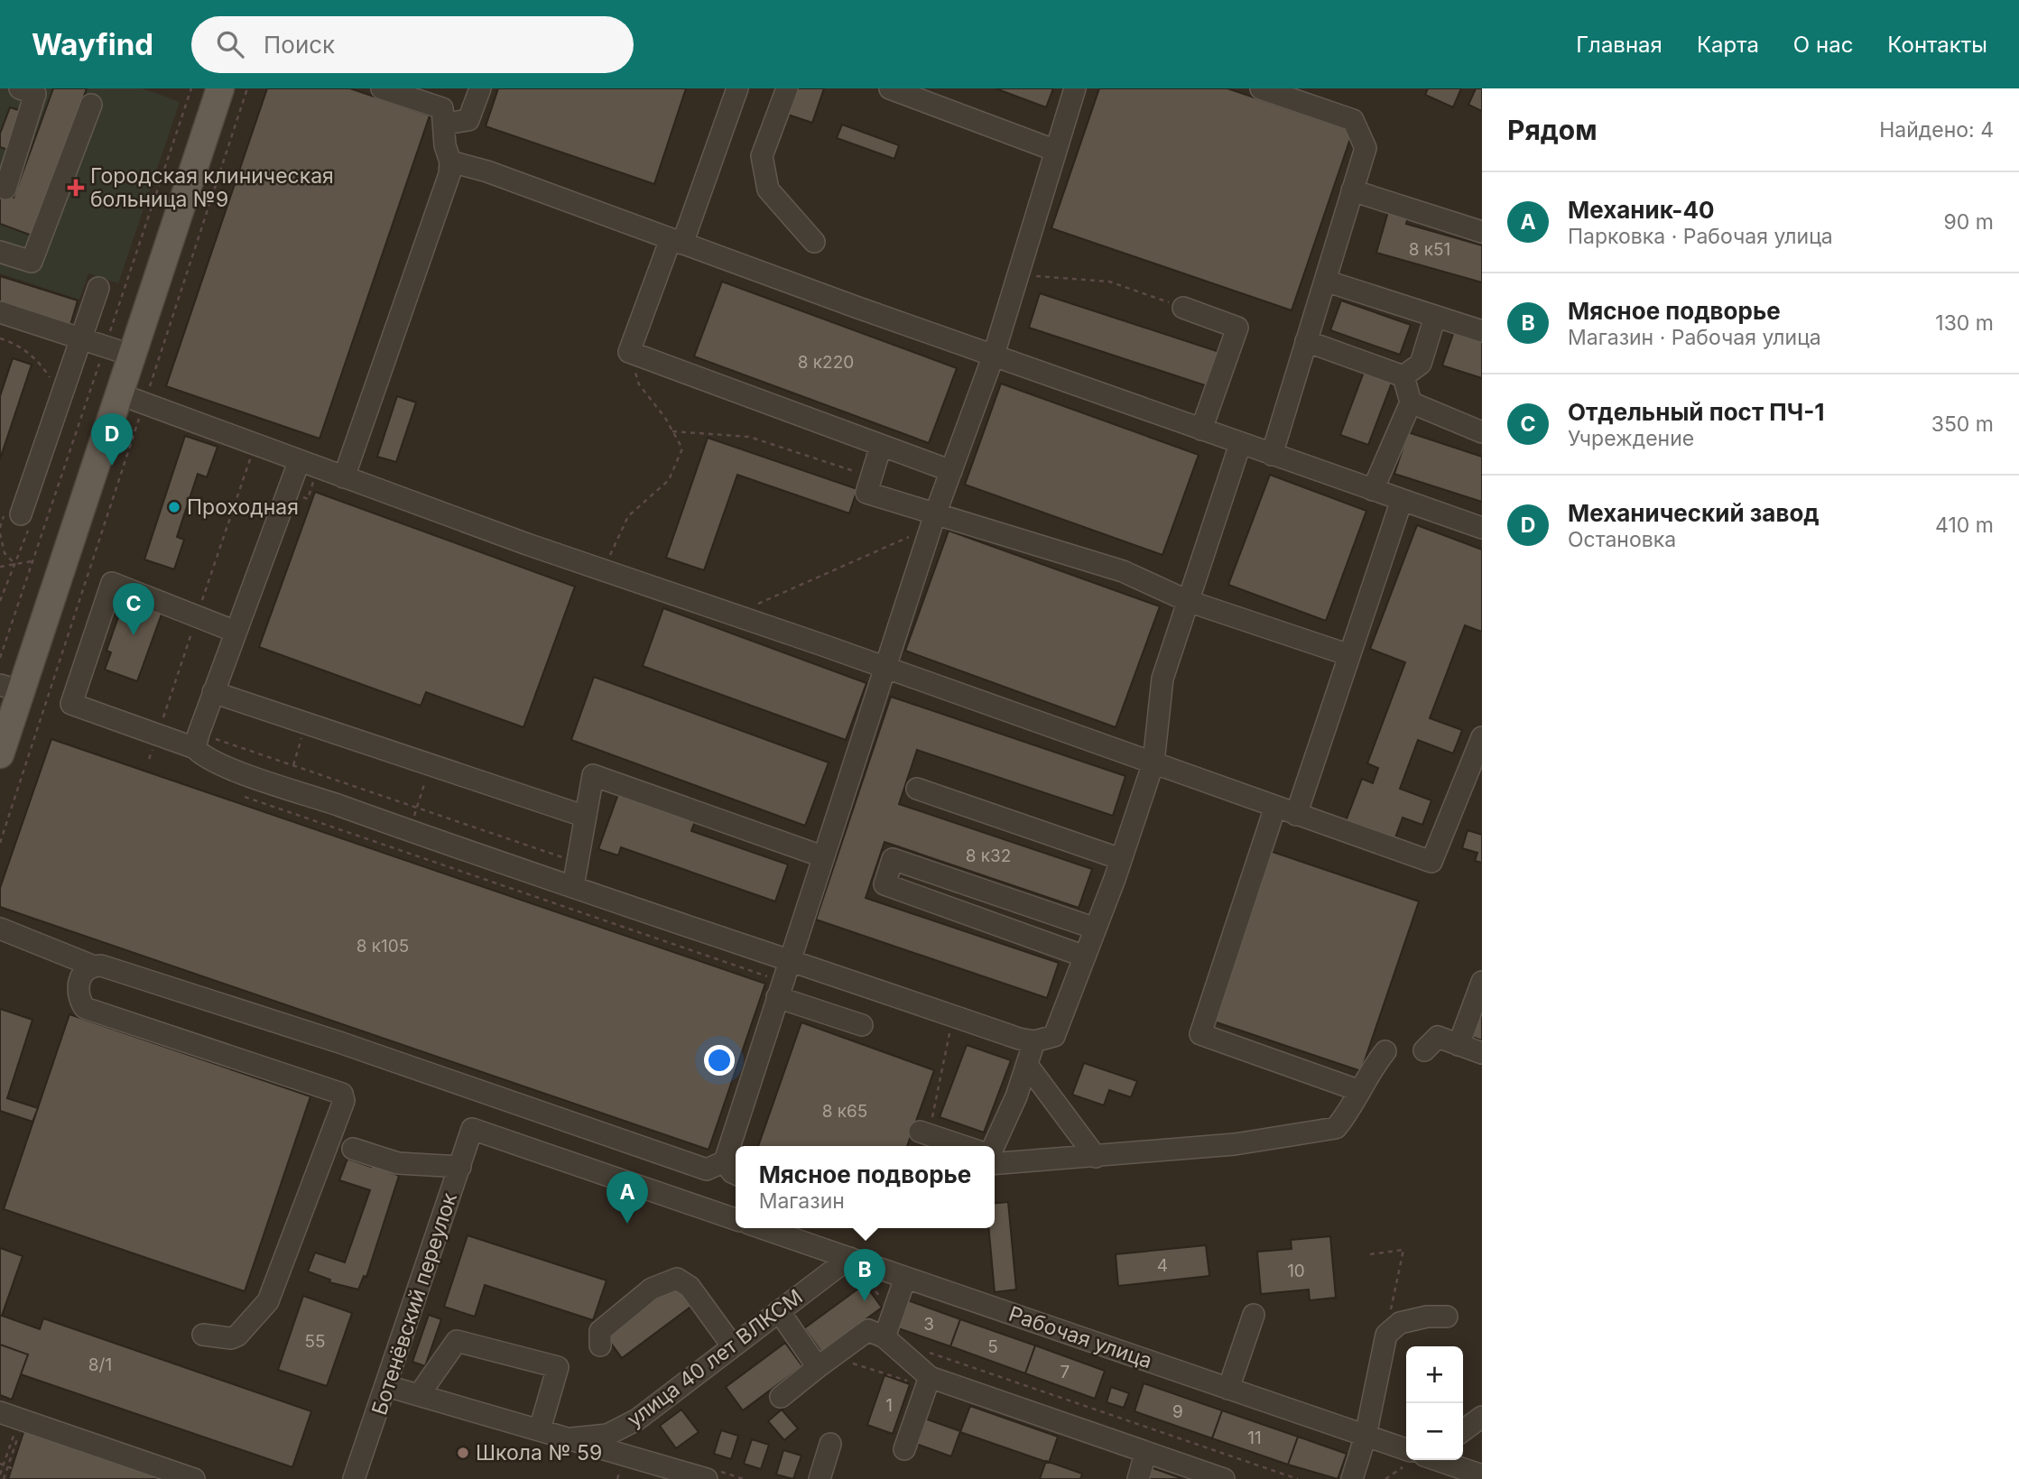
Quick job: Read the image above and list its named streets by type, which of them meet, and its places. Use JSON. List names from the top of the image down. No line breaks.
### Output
{"streets":{"street":["Ботенёвский переулок","Рабочая улица","улица 40 лет ВЛКСМ"]},"crossings":[["Рабочая улица","улица 40 лет ВЛКСМ"]],"places":{"health":["Городская клиническая больница №9"],"other":["Проходная","Школа № 59"]},"house_numbers":["8 к51","8 к220","8 к32","8 к105","8 к65","4","10","3","55","5","8/1","7","1","9","11"],"page":{"header":"Wayfind","search":"Поиск","nav":["Главная","Карта","О нас","Контакты"],"heading":["Рядом","Найдено: 4"],"list":[{"mark":"A","name":"Механик-40","note":"Парковка · Рабочая улица","value":"90 m"},{"mark":"B","name":"Мясное подворье","note":"Магазин · Рабочая улица","value":"130 m"},{"mark":"C","name":"Отдельный пост ПЧ-1","note":"Учреждение","value":"350 m"},{"mark":"D","name":"Механический завод","note":"Остановка","value":"410 m"}],"pins":["D","C","A","B"],"popup":["Мясное подворье","Магазин"],"map_buttons":["+","−"]}}
